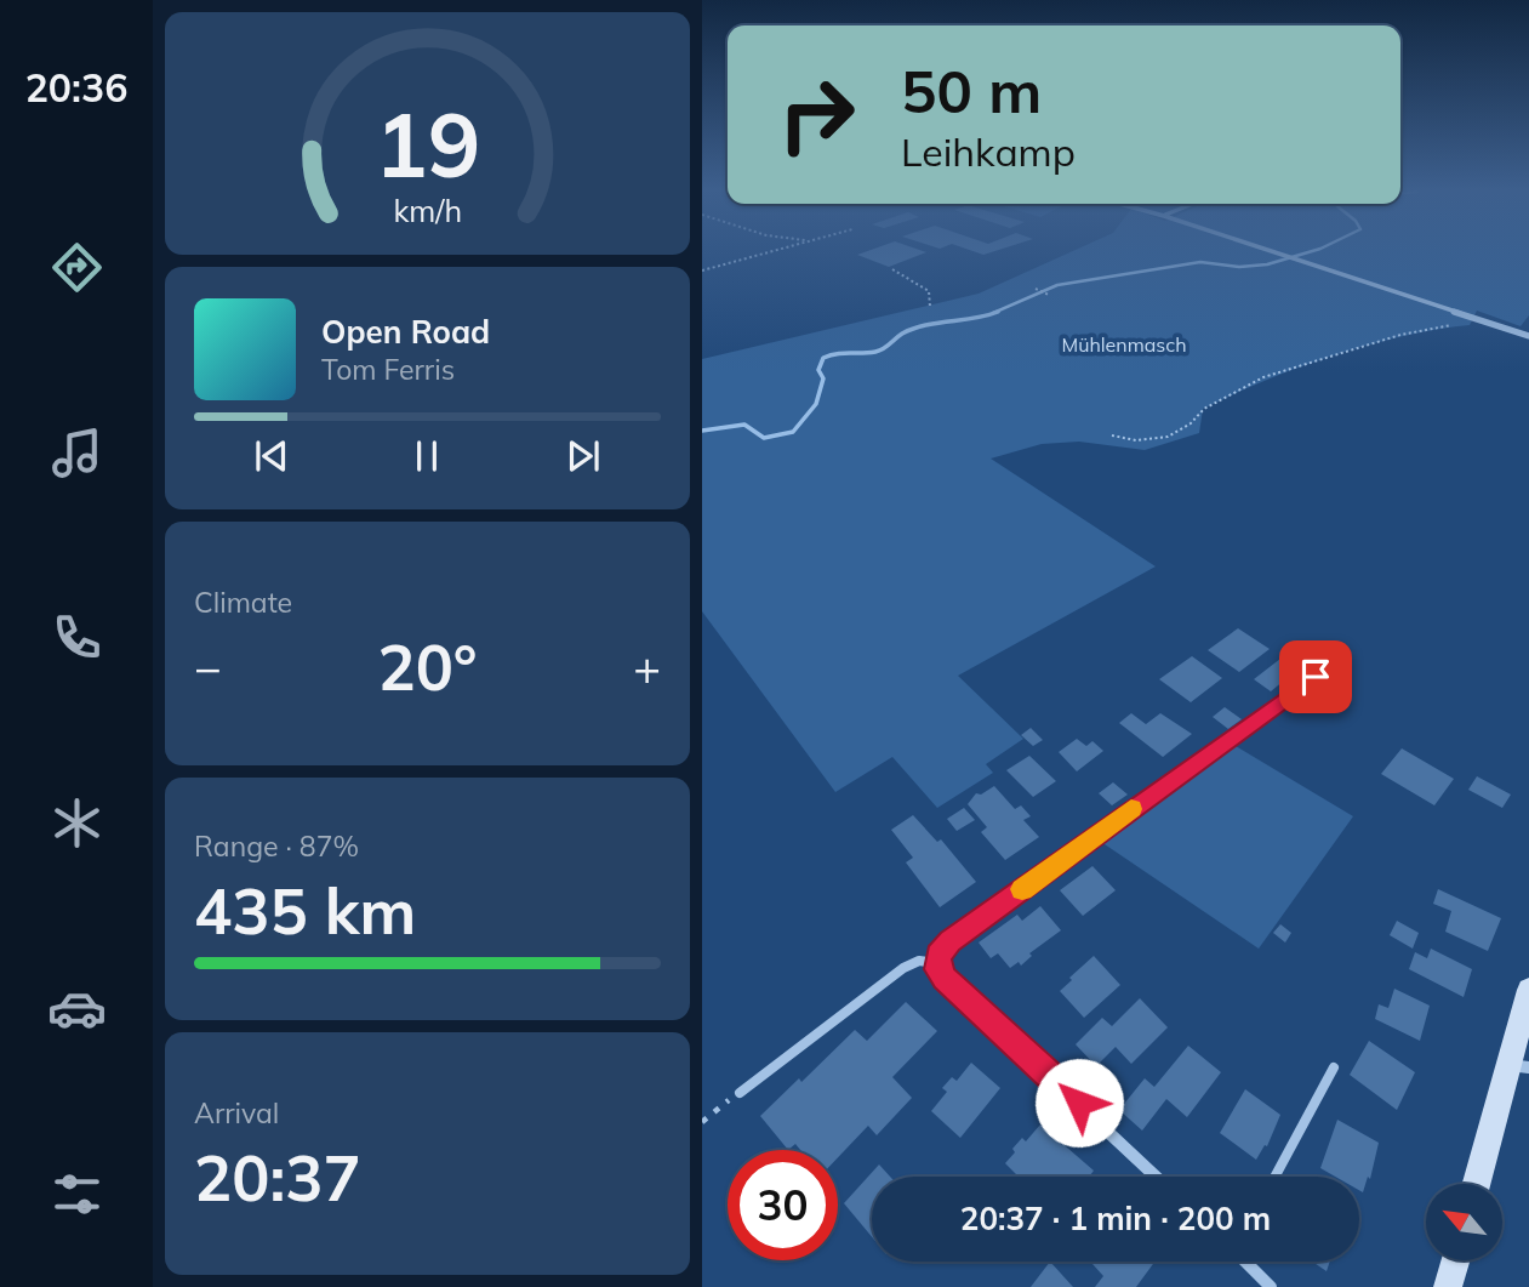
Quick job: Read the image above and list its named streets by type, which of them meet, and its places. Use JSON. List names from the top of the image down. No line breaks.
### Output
{"parks":["Mühlenmasch"],"north":"top left","page":{"tabs":"20:36","turn":["50 m","Leihkamp"],"song":["Open Road","Tom Ferris"],"tile":["Climate",["Range · 87%","435 km"],["Arrival","20:37"]],"heat":["−","20°","+"],"limit":"30","trip":"20:37 · 1 min · 200 m","gauge":["19","km/h"]}}
